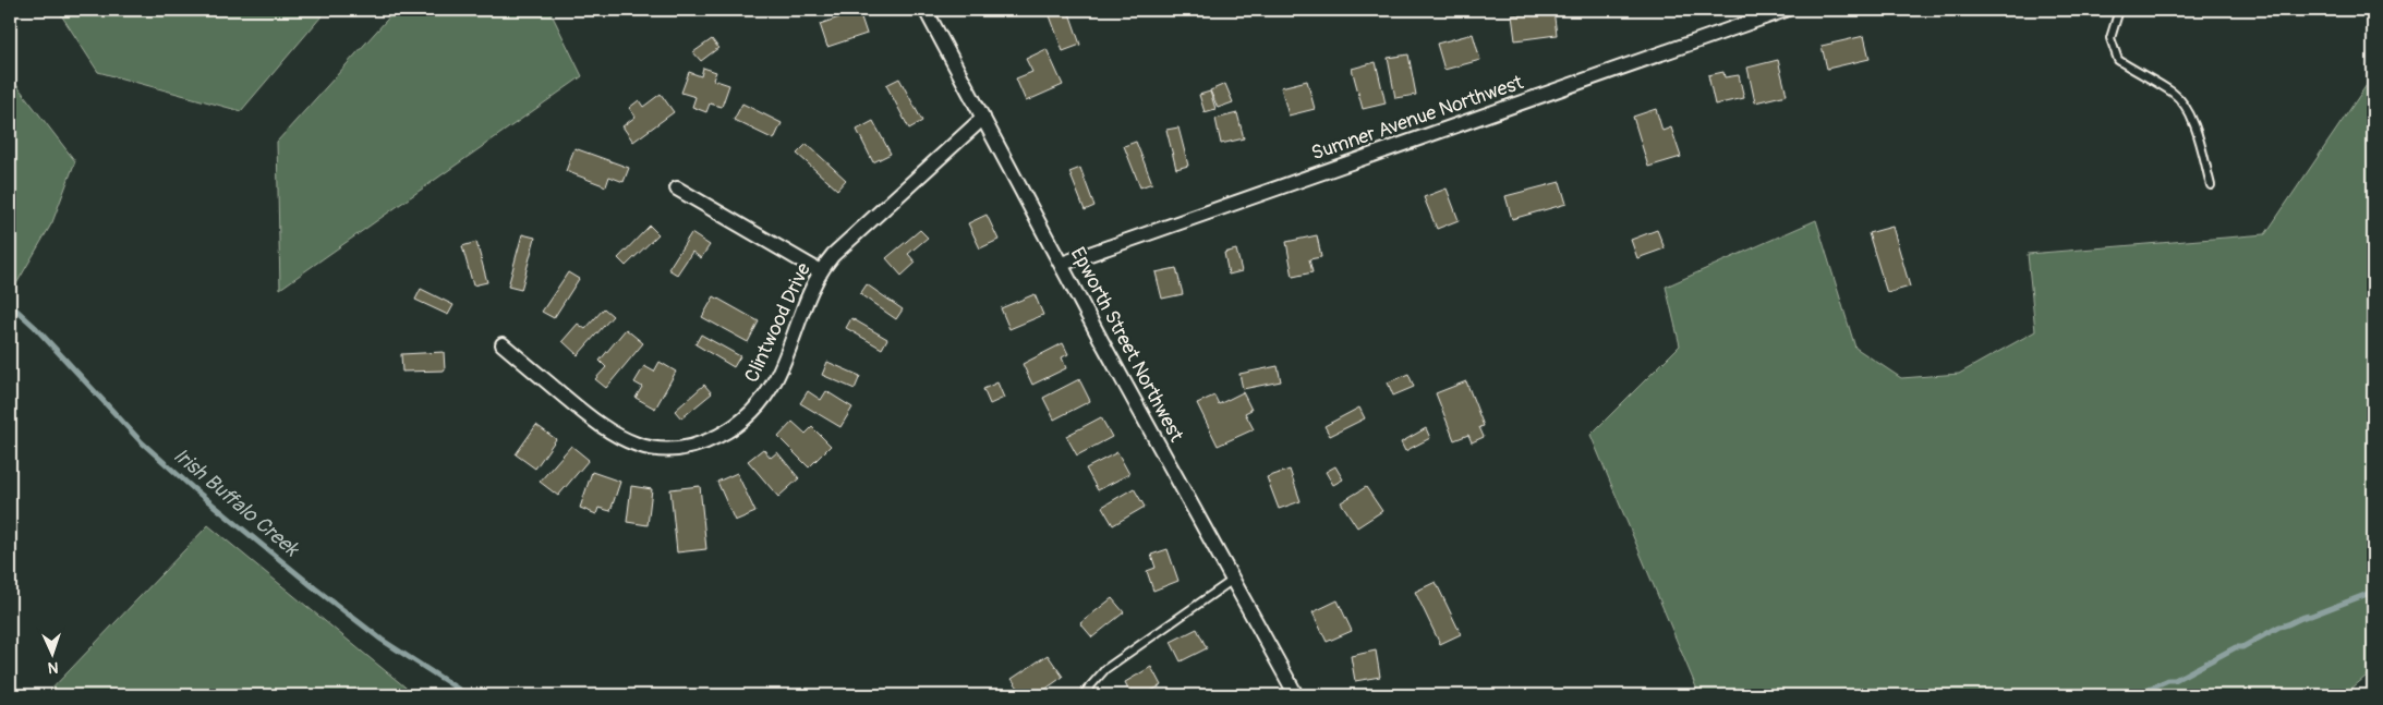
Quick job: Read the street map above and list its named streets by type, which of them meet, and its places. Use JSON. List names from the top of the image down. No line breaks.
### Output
{"streets":{"street":["Sumner Avenue Northwest","Clintwood Drive","Epworth Street Northwest"]},"crossings":[["Sumner Avenue Northwest","Epworth Street Northwest"],["Clintwood Drive","Epworth Street Northwest"]],"water":["Irish Buffalo Creek"],"north":"bottom"}
